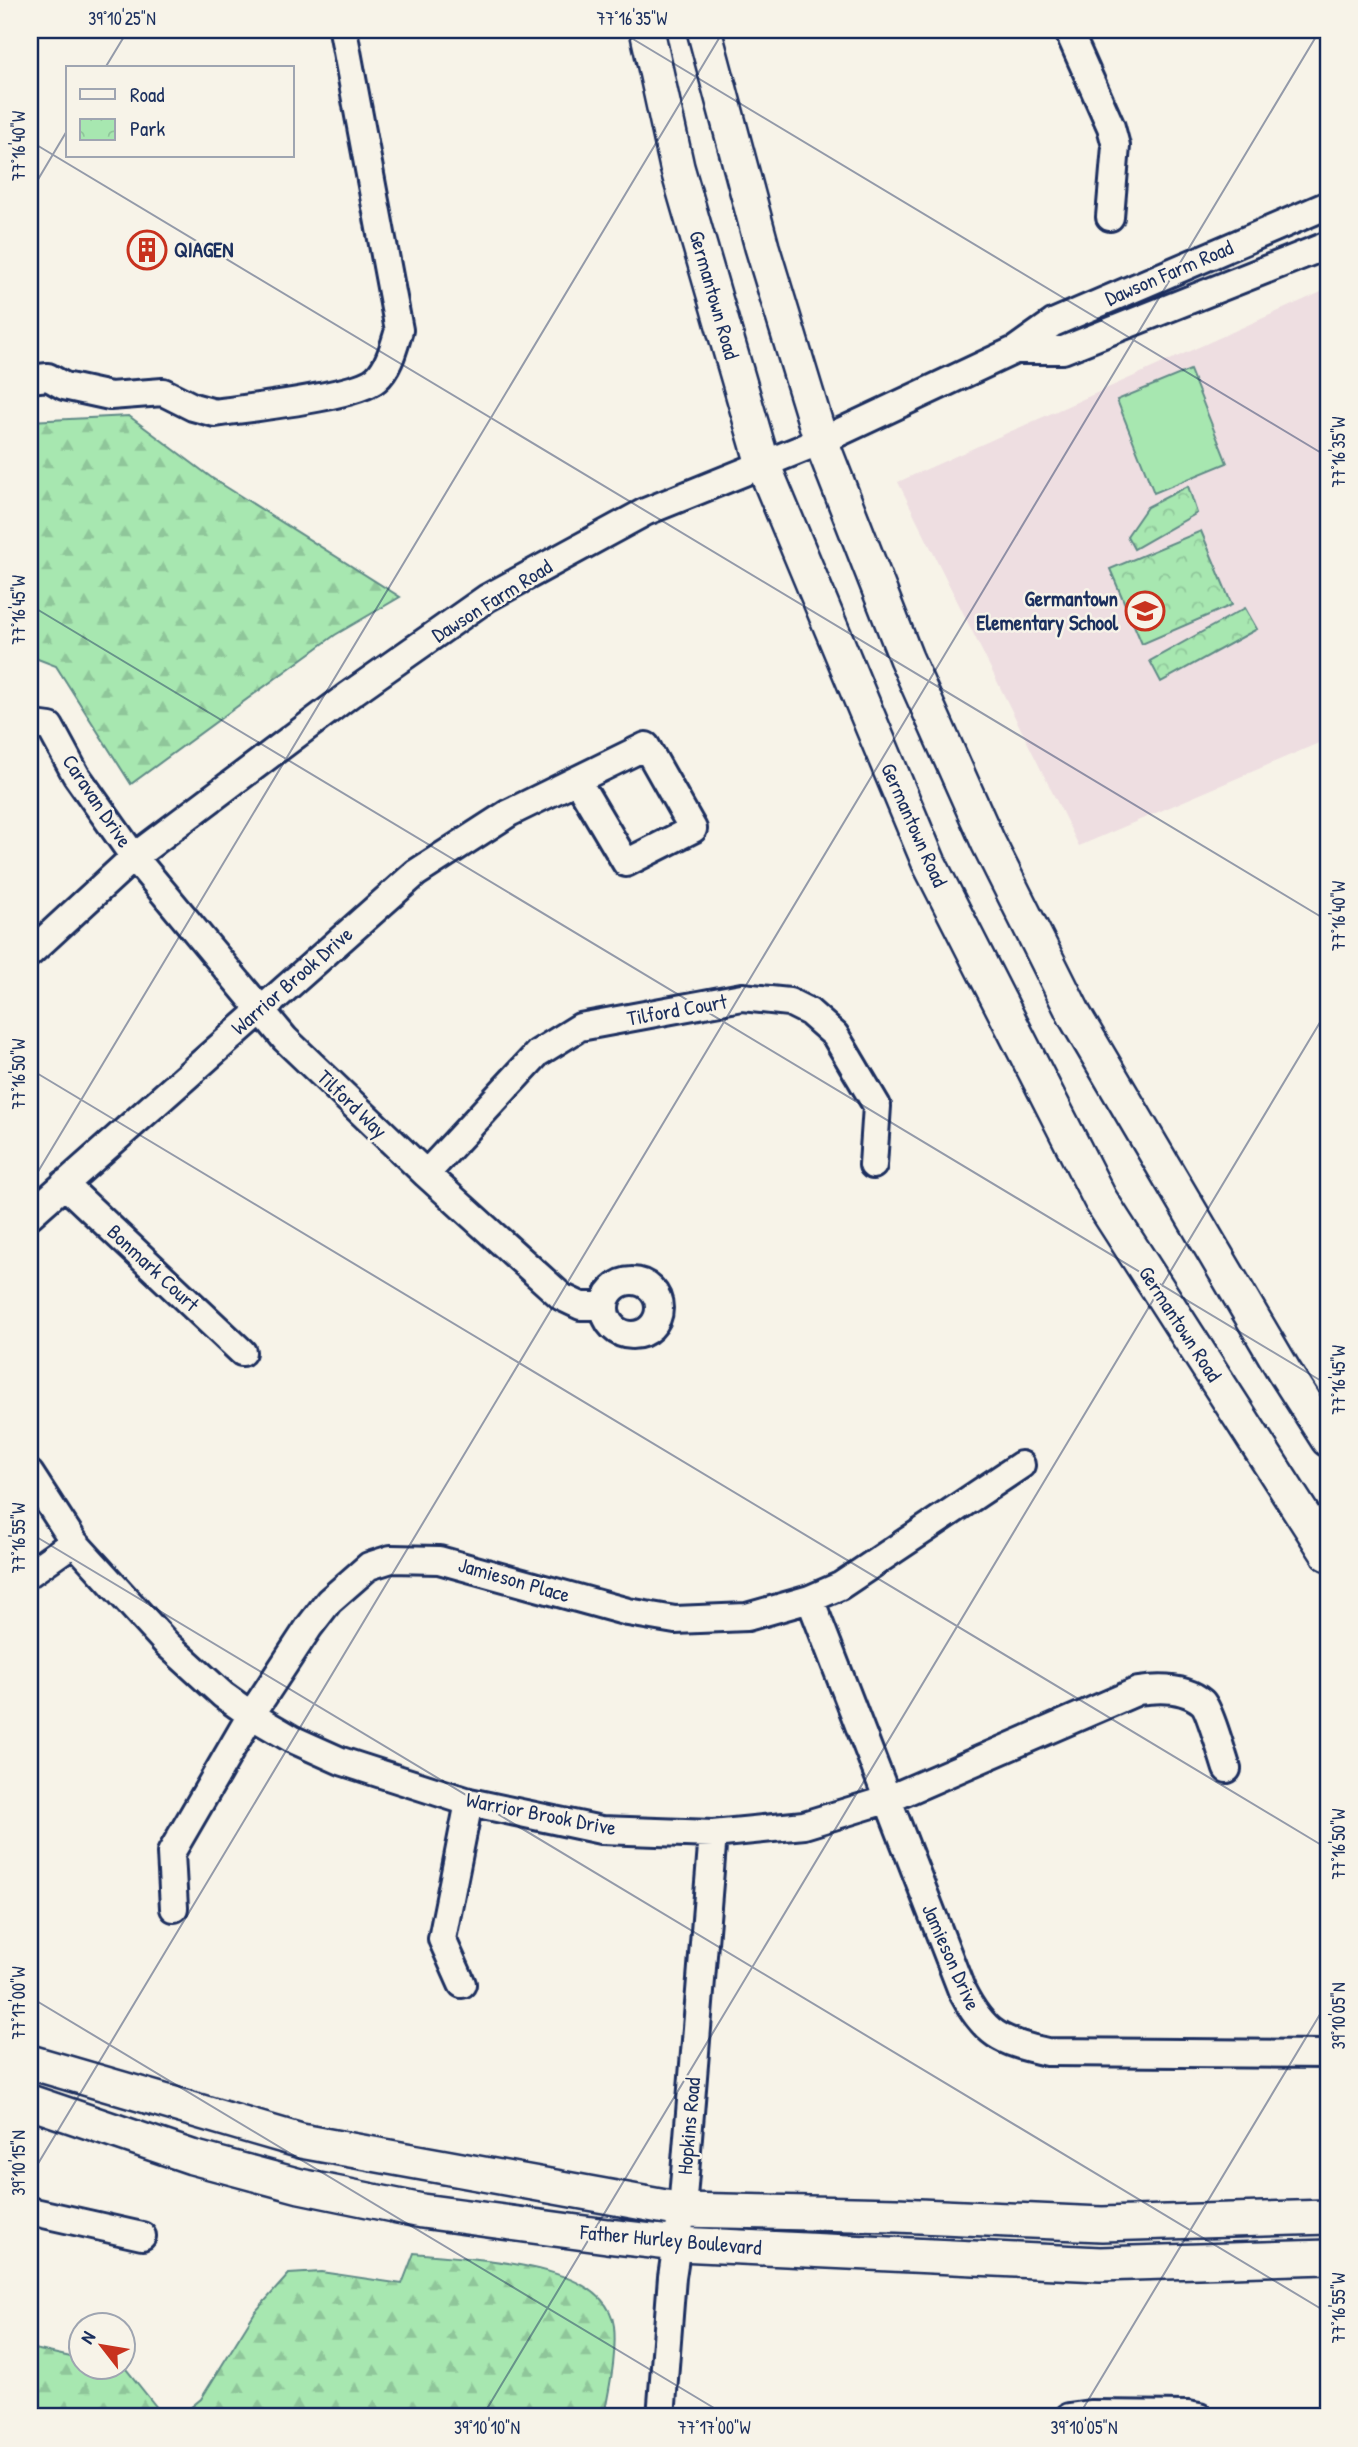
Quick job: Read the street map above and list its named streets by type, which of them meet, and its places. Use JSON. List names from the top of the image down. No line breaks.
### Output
{"streets":{"main road":["Germantown Road","Father Hurley Boulevard"],"street":["Dawson Farm Road","Caravan Drive","Warrior Brook Drive","Tilford Court","Tilford Way","Bonmark Court","Jamieson Place","Jamieson Drive","Hopkins Road"]},"crossings":[["Dawson Farm Road","Germantown Road"],["Dawson Farm Road","Caravan Drive"],["Dawson Farm Road","Tilford Way"],["Caravan Drive","Tilford Way"],["Warrior Brook Drive","Tilford Way"],["Warrior Brook Drive","Bonmark Court"],["Warrior Brook Drive","Jamieson Place"],["Warrior Brook Drive","Jamieson Drive"],["Warrior Brook Drive","Hopkins Road"],["Tilford Court","Tilford Way"],["Jamieson Place","Jamieson Drive"],["Hopkins Road","Father Hurley Boulevard"]],"places":{"building":["QIAGEN"],"school or university":["Germantown Elementary School"]},"legend":["Road","Park"],"north":"top left","coordinates":["39°10'25\"N","77°16'35\"W","77°16'40\"W","77°16'45\"W","77°16'50\"W","77°16'55\"W","77°17'00\"W","39°10'05\"N","39°10'15\"N","39°10'10\"N"]}
